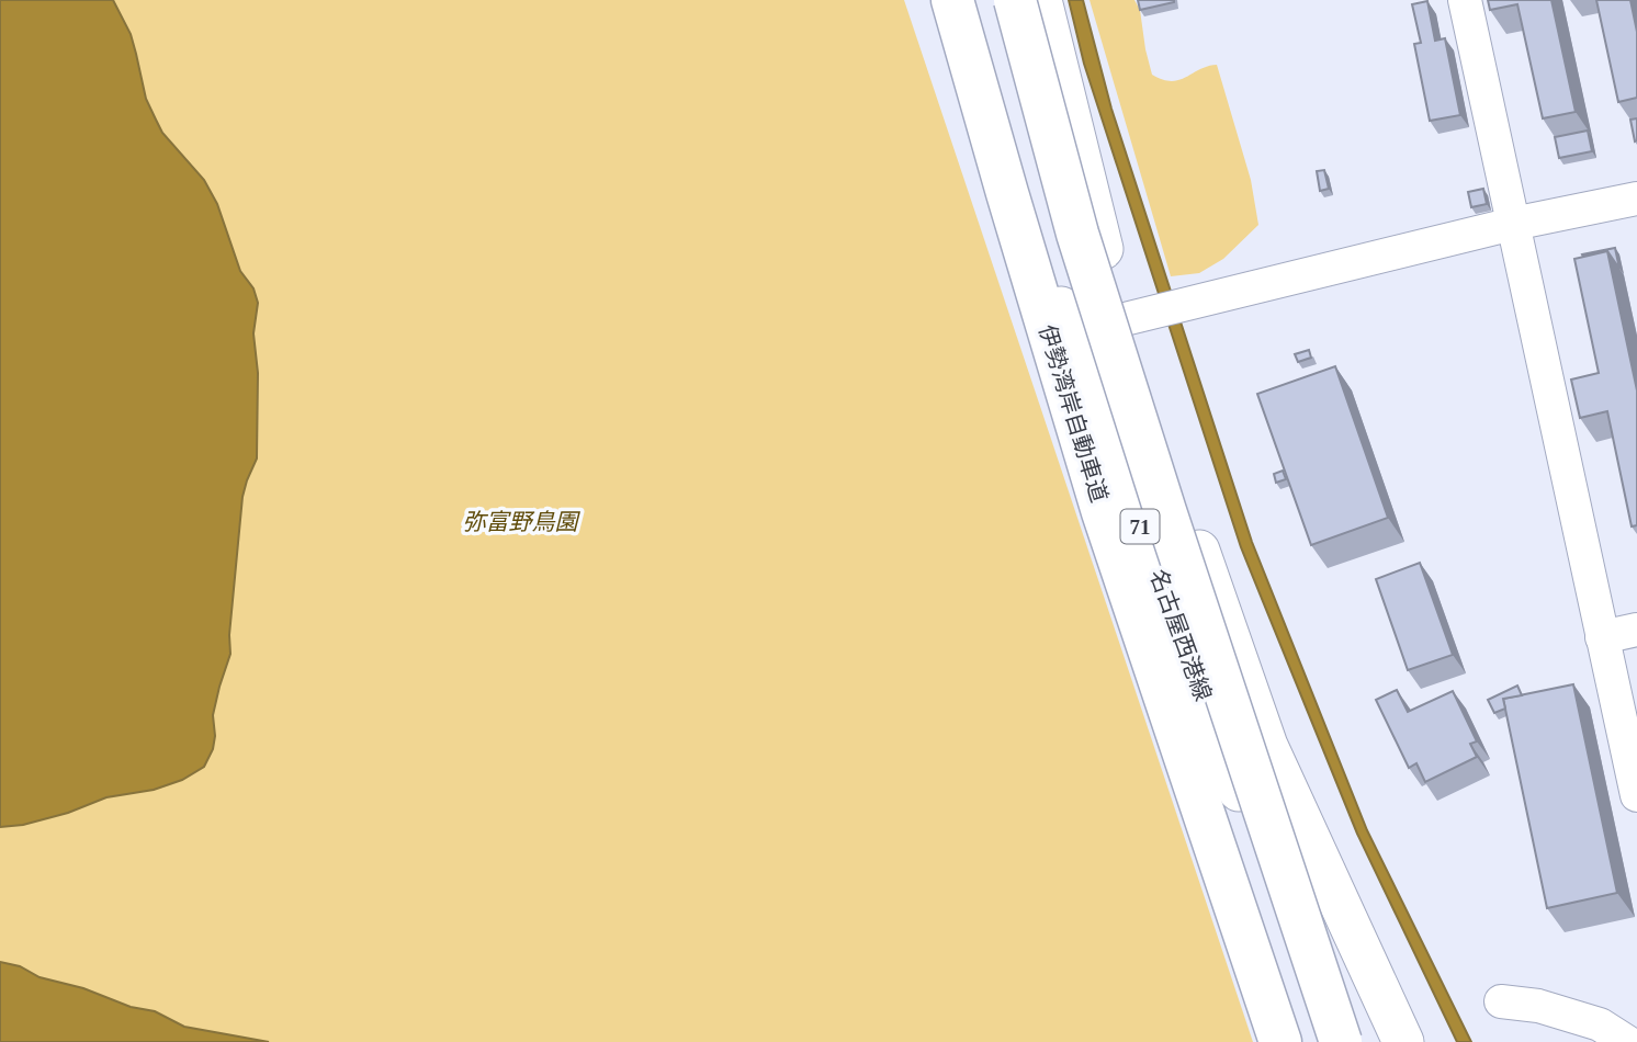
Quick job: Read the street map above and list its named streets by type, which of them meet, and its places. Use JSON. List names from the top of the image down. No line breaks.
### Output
{"streets":{"highway":["伊勢湾岸自動車道"],"main road":["71","名古屋西港線"]},"parks":["弥富野鳥園"]}
